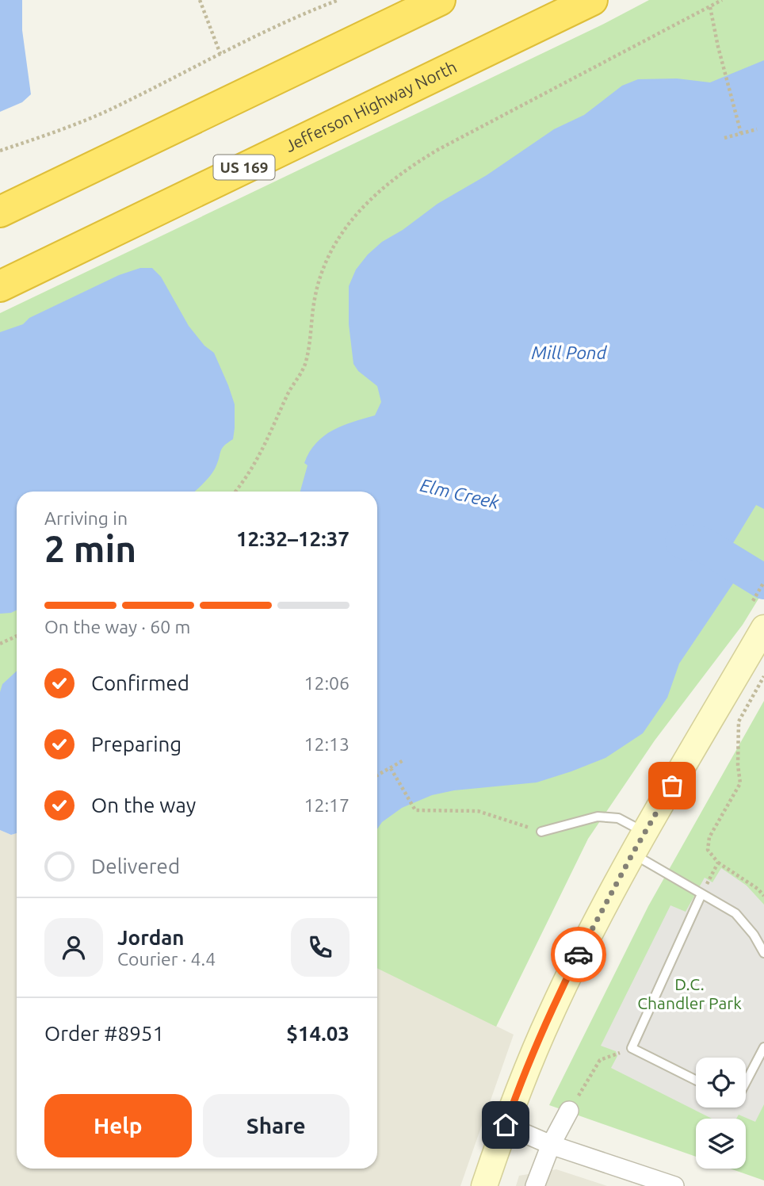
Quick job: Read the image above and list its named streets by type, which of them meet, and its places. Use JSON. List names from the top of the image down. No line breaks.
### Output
{"streets":{"highway":["Jefferson Highway North","US 169"]},"water":["Mill Pond","Elm Creek"],"parks":["D.C. Chandler Park"],"page":{"heading":["2 min","Arriving in","12:32–12:37"],"panel":["Jordan","Courier · 4.4","Order #8951","$14.03"],"bar":"On the way · 60 m","list":[["Confirmed","12:06"],["Preparing","12:13"],["On the way","12:17"],"Delivered"],"buttons":["Help","Share"]}}
